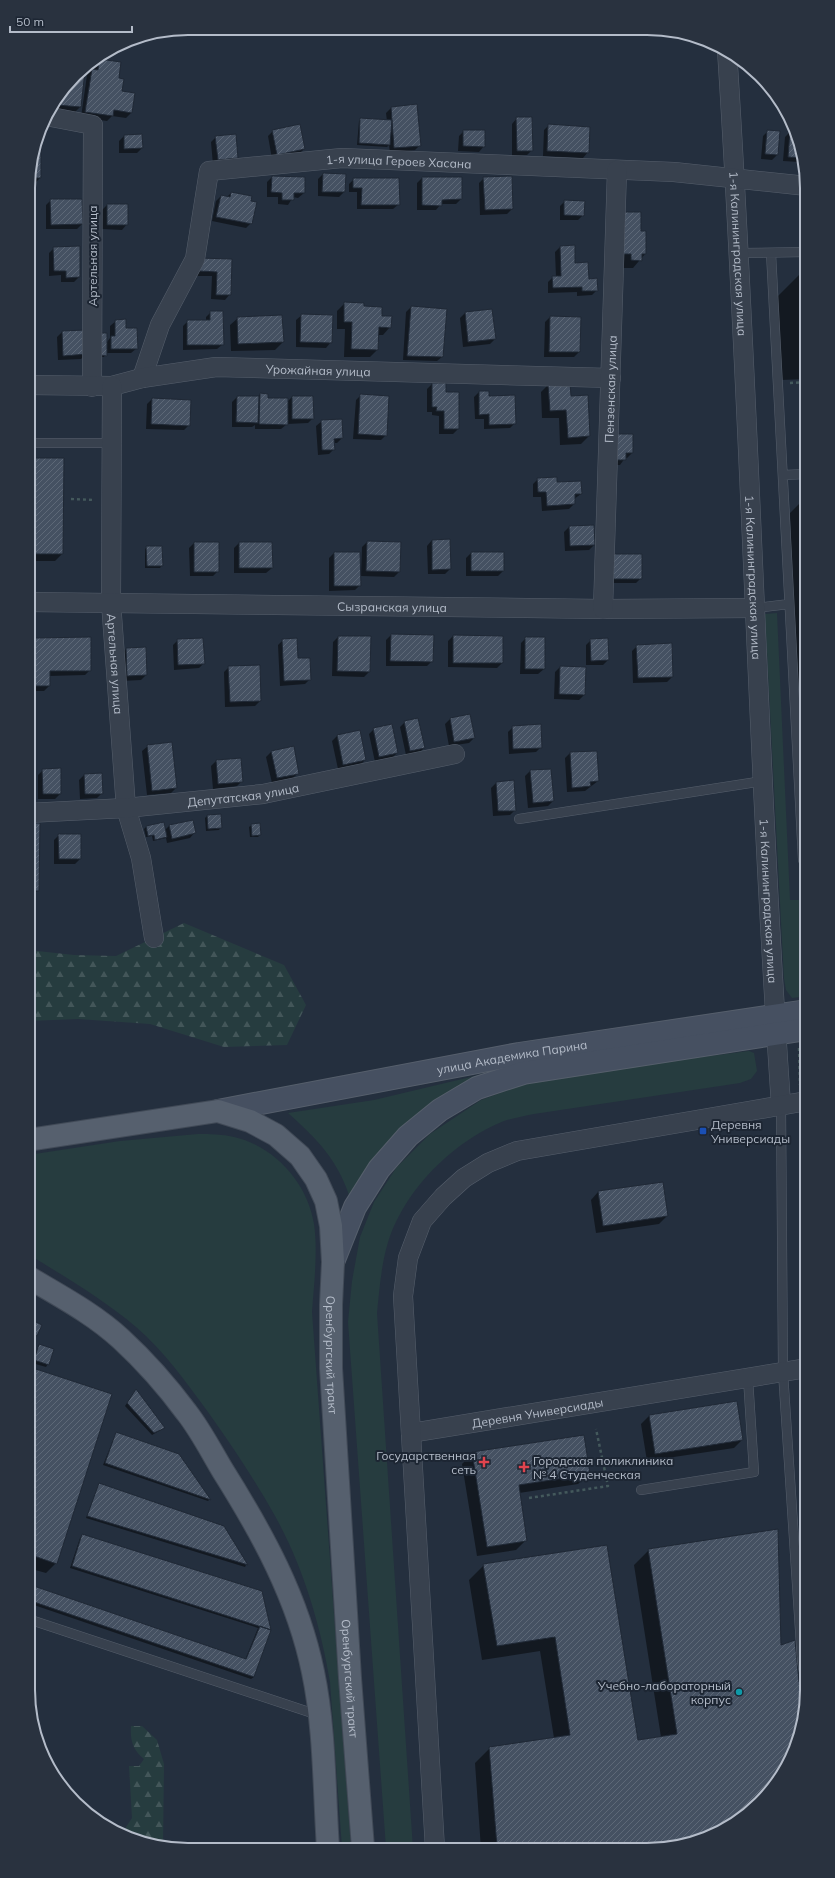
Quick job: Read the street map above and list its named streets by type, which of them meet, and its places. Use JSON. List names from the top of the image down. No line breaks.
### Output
{"streets":{"main road":["улица Академика Парина","Оренбургский тракт"],"street":["1-я улица Героев Хасана","1-я Калининградская улица","Артельная улица","Урожайная улица","Пензенская улица","Сызранская улица","Депутатская улица","Деревня Универсиады"]},"crossings":[["1-я улица Героев Хасана","1-я Калининградская улица"],["1-я улица Героев Хасана","Урожайная улица"],["1-я улица Героев Хасана","Пензенская улица"],["1-я Калининградская улица","Сызранская улица"],["1-я Калининградская улица","улица Академика Парина"],["Артельная улица","Урожайная улица"],["Артельная улица","Сызранская улица"],["Артельная улица","Депутатская улица"],["Урожайная улица","Пензенская улица"],["Пензенская улица","Сызранская улица"],["улица Академика Парина","Оренбургский тракт"]],"places":{"transit":["Деревня Универсиады"],"health":["Государственная сеть","Городская поликлиника № 4 Студенческая"],"other":["Учебно-лабораторный корпус"]},"scale_bar":"50 m"}
